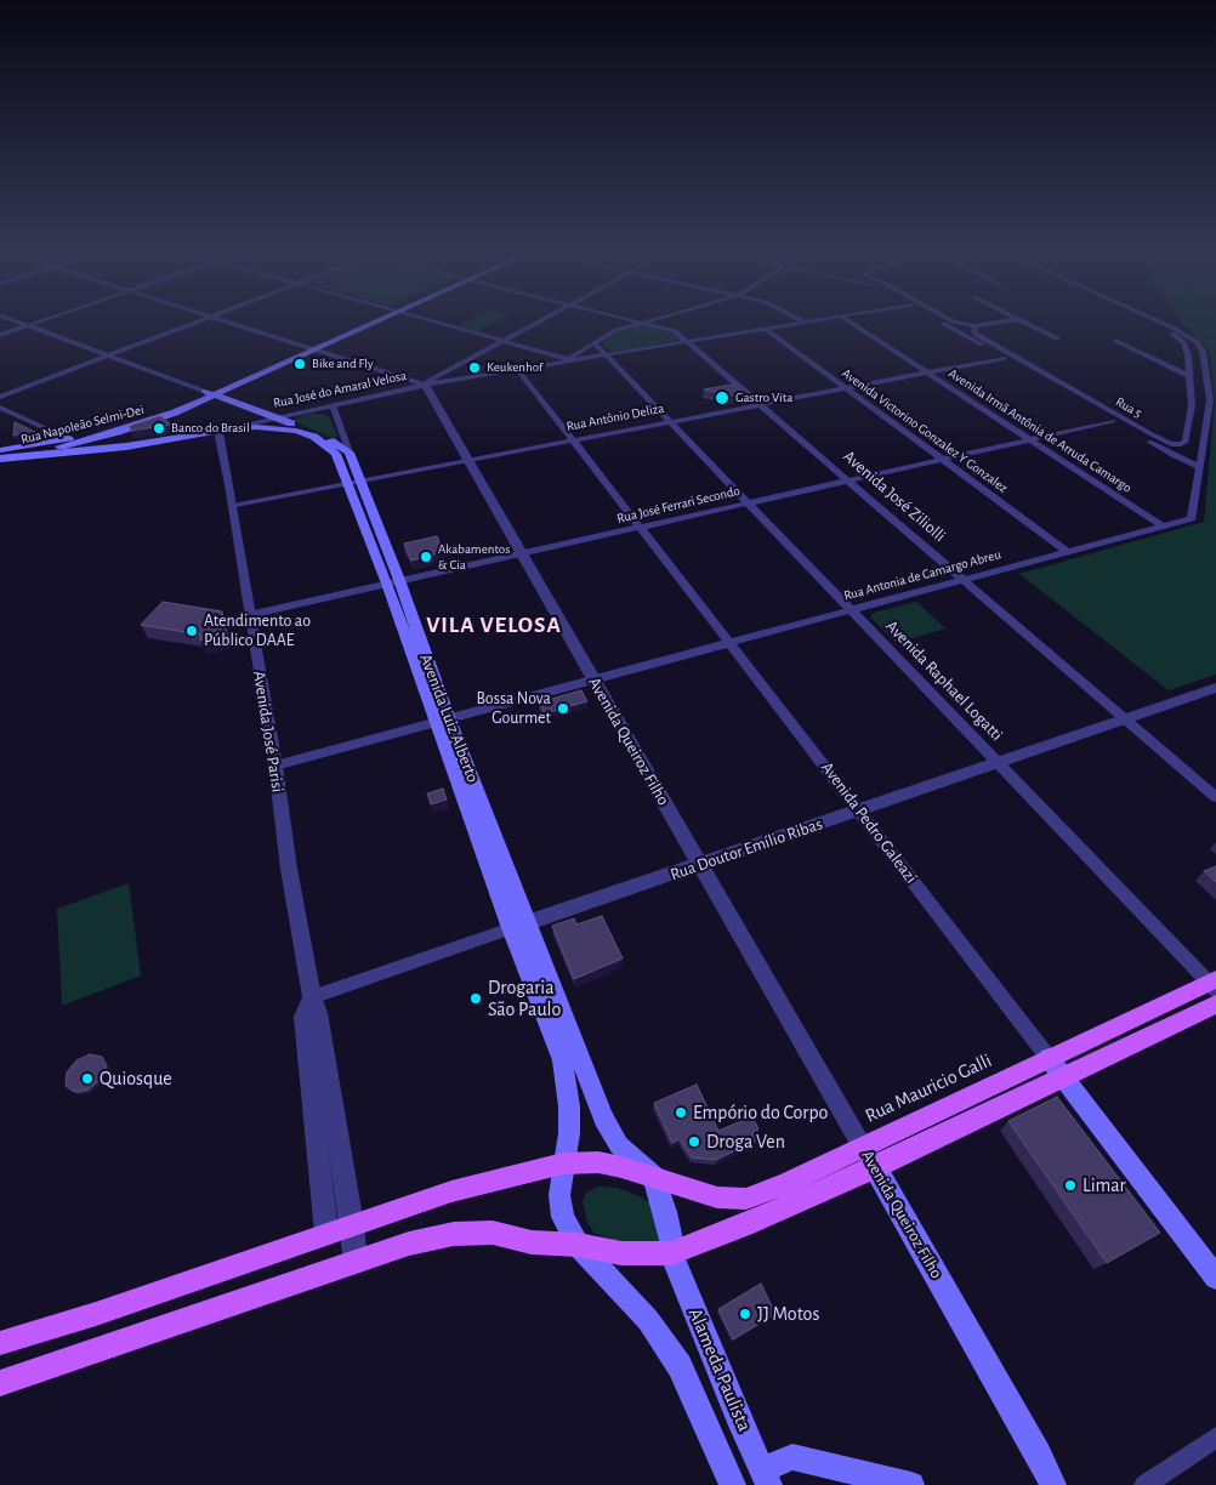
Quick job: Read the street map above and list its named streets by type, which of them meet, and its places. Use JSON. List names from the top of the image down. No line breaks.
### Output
{"streets":{"main road":["Rua José do Amaral Velosa","Rua Napoleão Selmi-Dei","Avenida Luiz Alberto","Avenida Queiroz Filho","Avenida Pedro Galeazi","Rua Mauricio Galli","Alameda Paulista"],"street":["Rua 5","Rua Antônio Deliza","Avenida Victorino Gonzalez Y Gonzalez","Avenida Irmã Antônia de Arruda Camargo","Avenida José Ziliolli","Rua José Ferrari Secondo","Rua Antonia de Camargo Abreu","Avenida Raphael Logatti","Avenida José Parisi","Rua Doutor Emílio Ribas"]},"crossings":[["Rua José do Amaral Velosa","Rua Napoleão Selmi-Dei"],["Rua José do Amaral Velosa","Avenida Victorino Gonzalez Y Gonzalez"],["Rua José do Amaral Velosa","Avenida José Ziliolli"],["Rua José do Amaral Velosa","Avenida Raphael Logatti"],["Rua José do Amaral Velosa","Avenida Luiz Alberto"],["Rua José do Amaral Velosa","Avenida José Parisi"],["Rua José do Amaral Velosa","Avenida Queiroz Filho"],["Rua José do Amaral Velosa","Avenida Pedro Galeazi"],["Rua Antônio Deliza","Avenida Victorino Gonzalez Y Gonzalez"],["Rua Antônio Deliza","Avenida Irmã Antônia de Arruda Camargo"],["Rua Antônio Deliza","Avenida José Ziliolli"],["Rua Antônio Deliza","Avenida Raphael Logatti"],["Rua Antônio Deliza","Avenida Luiz Alberto"],["Rua Antônio Deliza","Avenida José Parisi"],["Rua Antônio Deliza","Avenida Queiroz Filho"],["Rua Antônio Deliza","Avenida Pedro Galeazi"],["Avenida Victorino Gonzalez Y Gonzalez","Rua José Ferrari Secondo"],["Avenida Victorino Gonzalez Y Gonzalez","Rua Antonia de Camargo Abreu"],["Avenida Irmã Antônia de Arruda Camargo","Rua José Ferrari Secondo"],["Avenida Irmã Antônia de Arruda Camargo","Rua Antonia de Camargo Abreu"],["Avenida José Ziliolli","Rua José Ferrari Secondo"],["Avenida José Ziliolli","Rua Antonia de Camargo Abreu"],["Avenida José Ziliolli","Rua Doutor Emílio Ribas"],["Rua José Ferrari Secondo","Avenida Raphael Logatti"],["Rua José Ferrari Secondo","Avenida Luiz Alberto"],["Rua José Ferrari Secondo","Avenida José Parisi"],["Rua José Ferrari Secondo","Avenida Queiroz Filho"],["Rua José Ferrari Secondo","Avenida Pedro Galeazi"],["Rua Antonia de Camargo Abreu","Avenida Raphael Logatti"],["Rua Antonia de Camargo Abreu","Avenida Luiz Alberto"],["Rua Antonia de Camargo Abreu","Avenida José Parisi"],["Rua Antonia de Camargo Abreu","Avenida Queiroz Filho"],["Rua Antonia de Camargo Abreu","Avenida Pedro Galeazi"],["Avenida Raphael Logatti","Rua Doutor Emílio Ribas"],["Avenida Raphael Logatti","Rua Mauricio Galli"],["Avenida Luiz Alberto","Rua Doutor Emílio Ribas"],["Avenida Luiz Alberto","Rua Mauricio Galli"],["Avenida Luiz Alberto","Alameda Paulista"],["Avenida José Parisi","Rua Doutor Emílio Ribas"],["Avenida José Parisi","Rua Mauricio Galli"],["Avenida Queiroz Filho","Rua Doutor Emílio Ribas"],["Avenida Queiroz Filho","Rua Mauricio Galli"],["Avenida Pedro Galeazi","Rua Doutor Emílio Ribas"],["Avenida Pedro Galeazi","Rua Mauricio Galli"],["Rua Mauricio Galli","Alameda Paulista"]],"districts":["VILA VELOSA"],"places":["Bike and Fly","Keukenhof","Gastro Vita","Banco do Brasil","Akabamentos & Cia","Atendimento ao Público DAAE","Bossa Nova Gourmet","Drogaria São Paulo","Quiosque","Empório do Corpo","Droga Ven","Limar","JJ Motos"]}
